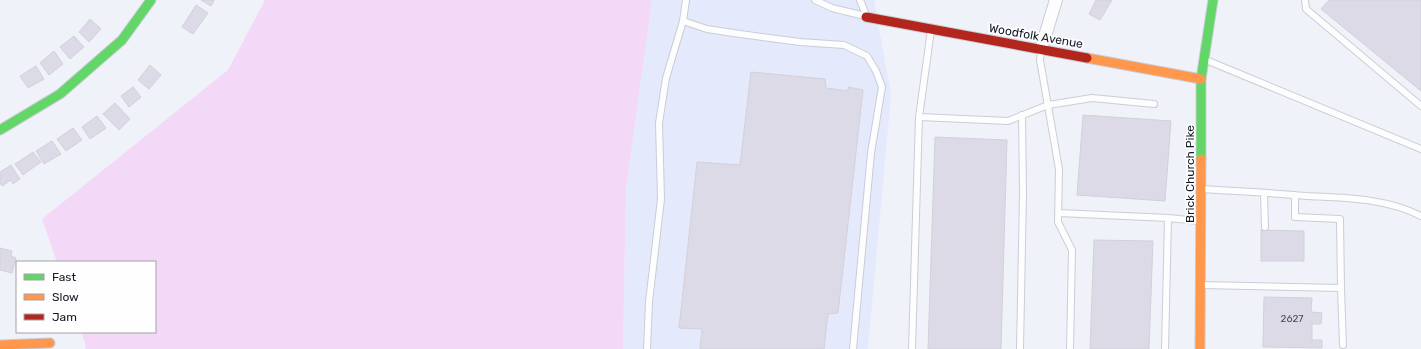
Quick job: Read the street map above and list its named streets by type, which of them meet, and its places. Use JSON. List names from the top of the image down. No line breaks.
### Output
{"streets":{"street":["Woodfolk Avenue","Brick Church Pike"]},"crossings":[["Woodfolk Avenue","Brick Church Pike"]],"house_numbers":["2627"],"legend":["Fast","Slow","Jam"]}
